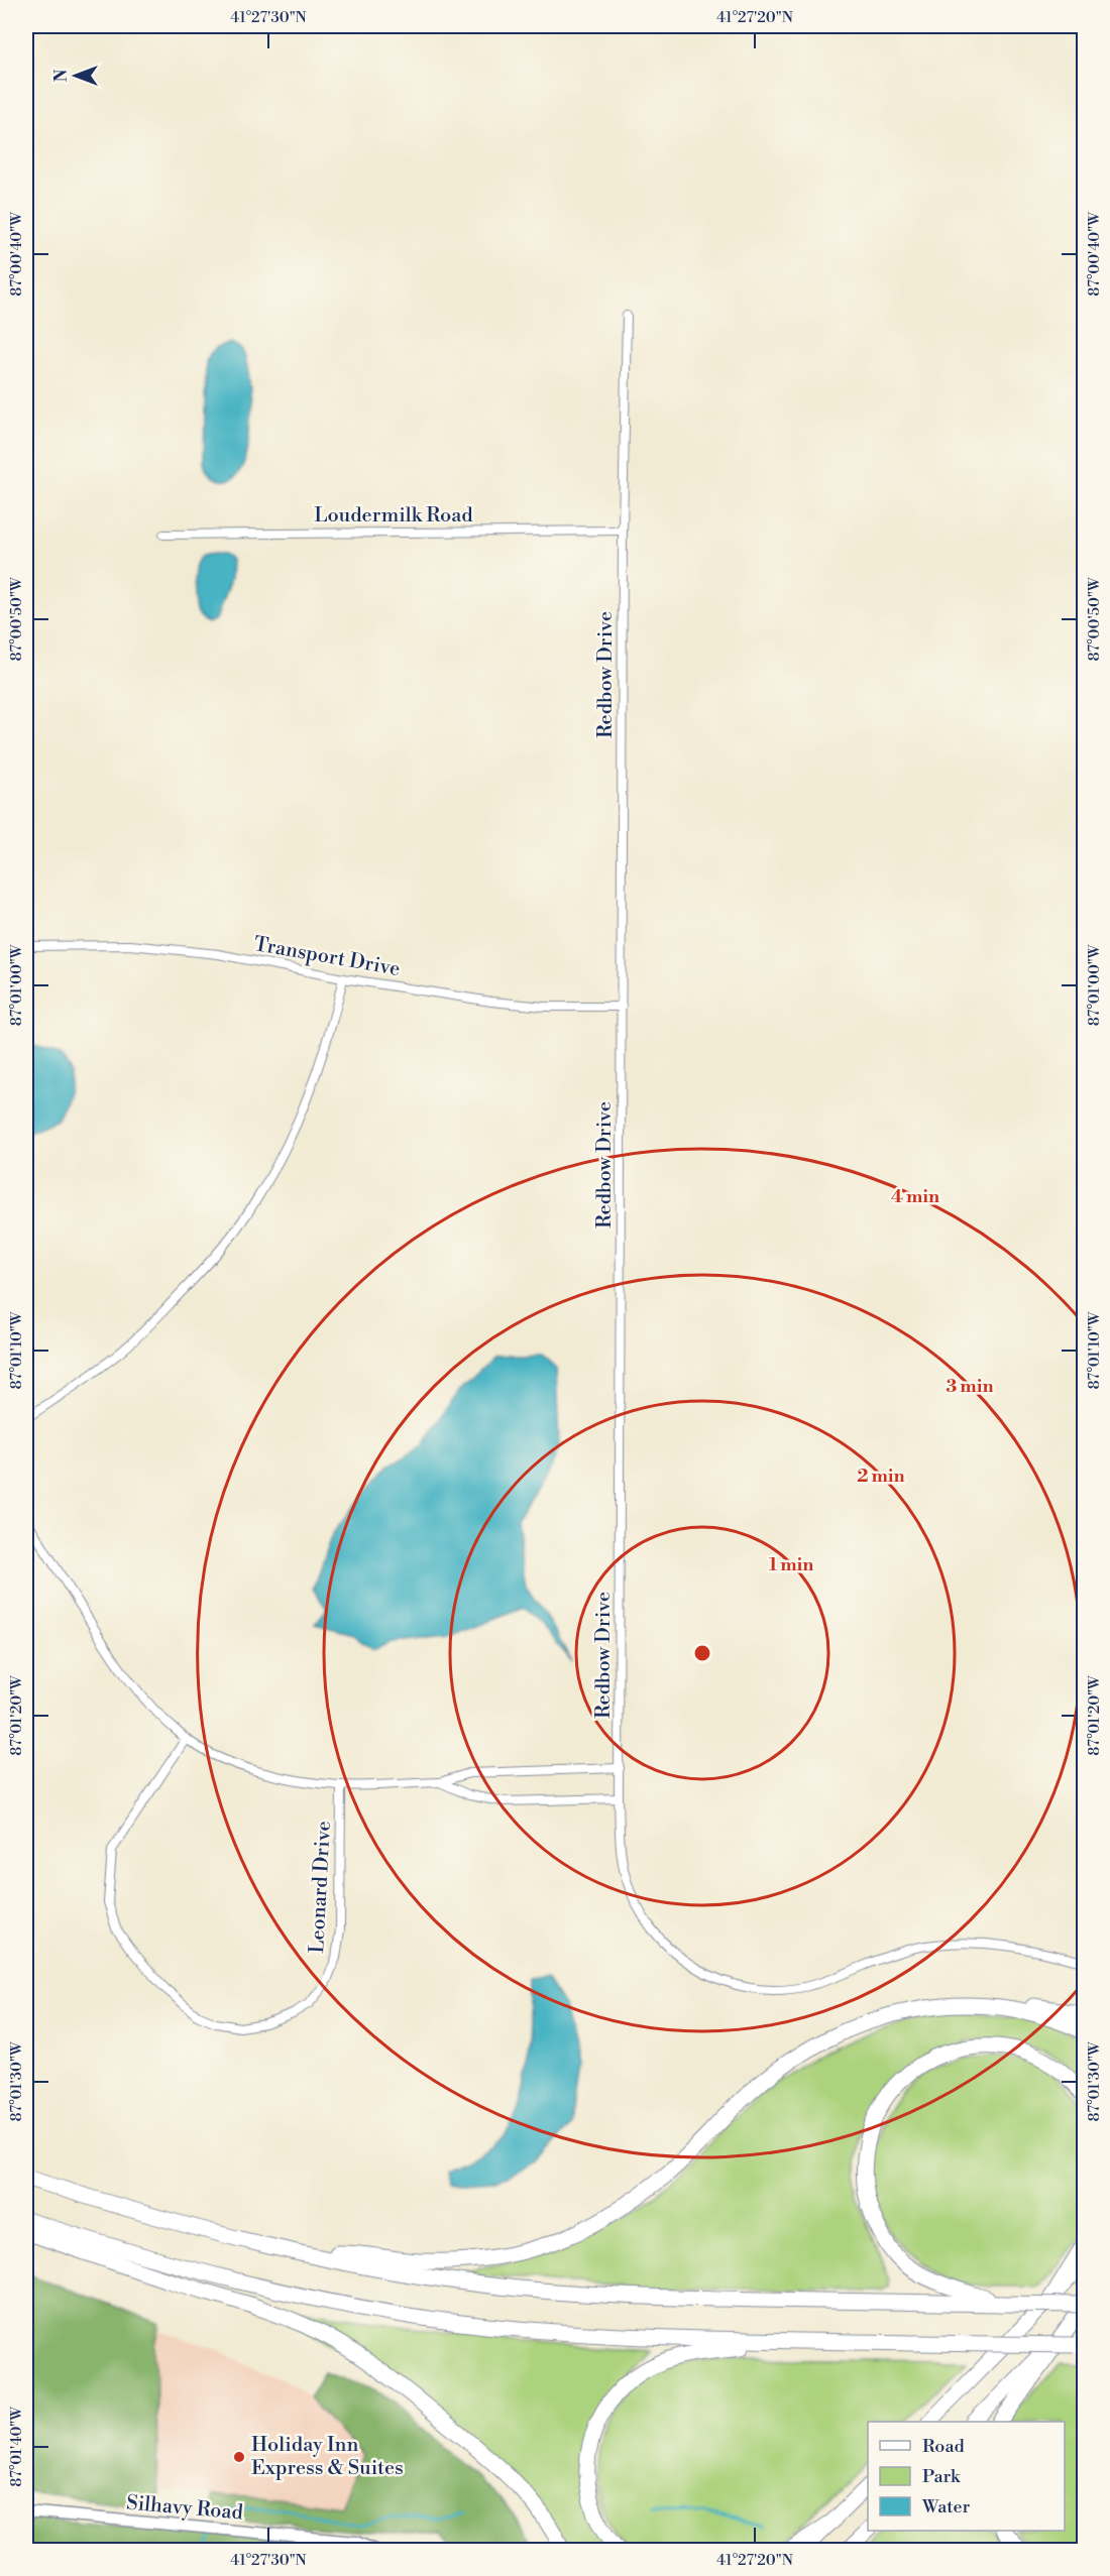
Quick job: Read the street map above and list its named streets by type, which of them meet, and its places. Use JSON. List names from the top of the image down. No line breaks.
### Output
{"streets":{"street":["Loudermilk Road","Redbow Drive","Transport Drive","Leonard Drive","Silhavy Road"]},"crossings":[["Loudermilk Road","Redbow Drive"],["Redbow Drive","Transport Drive"]],"places":["Holiday Inn Express & Suites"],"legend":["Road","Park","Water"],"north":"left","coordinates":["41°27'30\"N","41°27'20\"N","87°00'40\"W","87°00'50\"W","87°01'00\"W","87°01'10\"W","87°01'20\"W","87°01'30\"W","87°01'40\"W"],"rings":["4 min","3 min","2 min","1 min"]}
